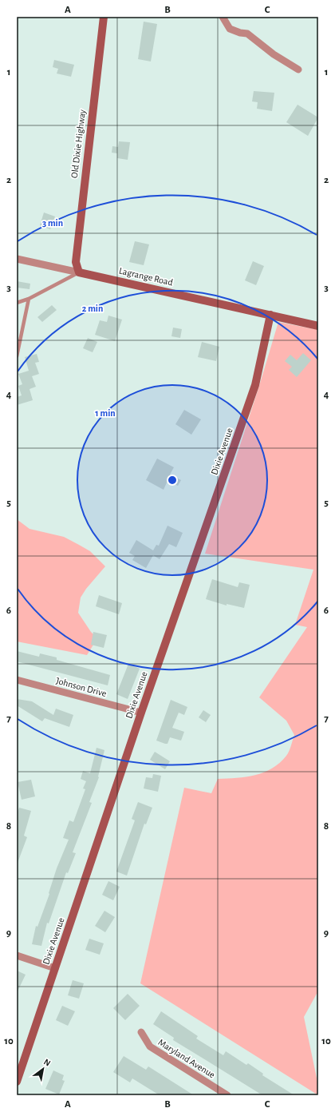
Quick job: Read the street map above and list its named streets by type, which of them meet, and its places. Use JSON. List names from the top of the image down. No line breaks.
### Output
{"streets":{"street":["Old Dixie Highway","Lagrange Road","Dixie Avenue","Johnson Drive","Maryland Avenue"]},"crossings":[["Old Dixie Highway","Lagrange Road"],["Lagrange Road","Dixie Avenue"],["Dixie Avenue","Johnson Drive"]],"north":"top right","grid":{"columns":["A","B","C"],"rows":["1","2","3","4","5","6","7","8","9","10"]},"rings":["3 min","2 min","1 min"]}
